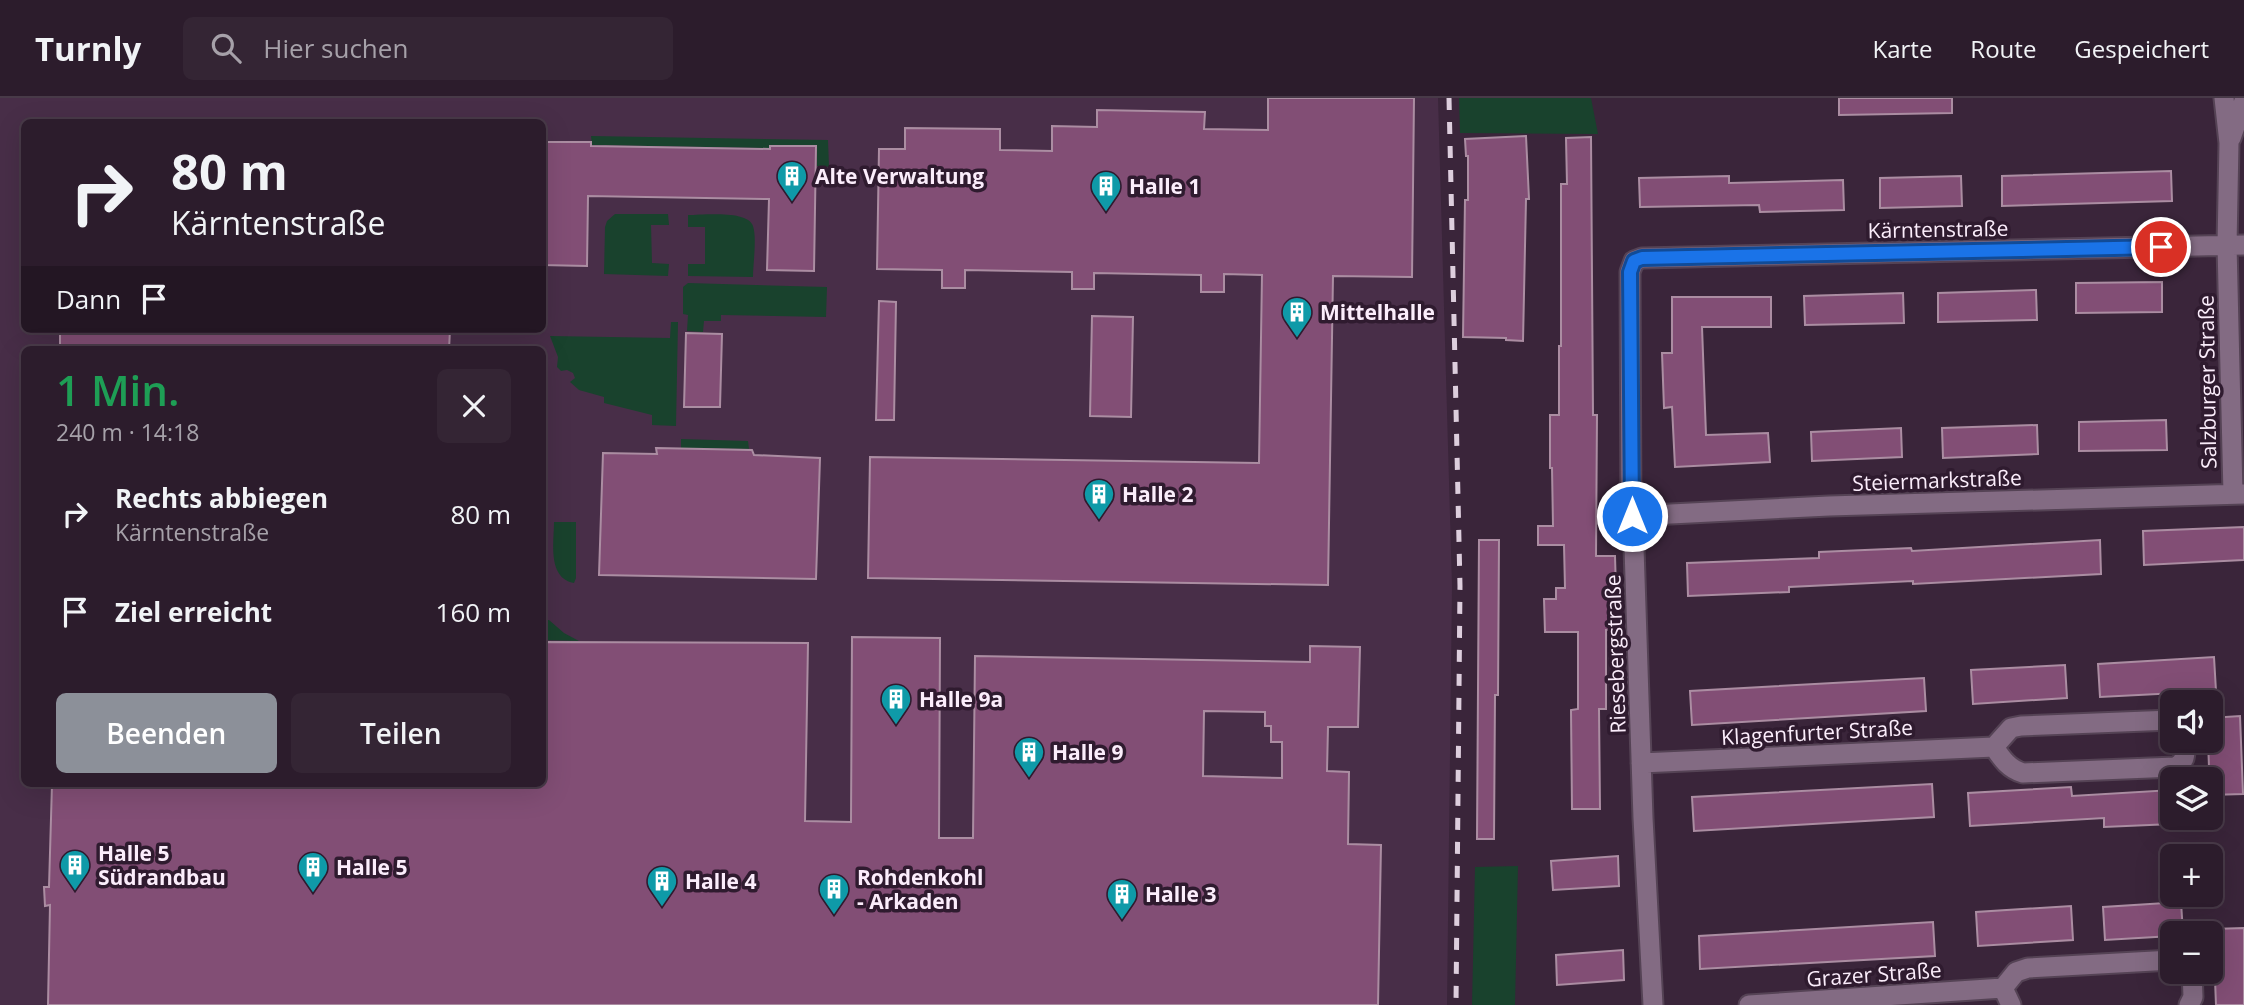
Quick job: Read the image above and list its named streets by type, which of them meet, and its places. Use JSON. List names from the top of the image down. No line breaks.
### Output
{"streets":{"street":["Kärntenstraße","Salzburger Straße","Steiermarkstraße","Riesebergstraße","Klagenfurter Straße","Grazer Straße"]},"crossings":[["Kärntenstraße","Salzburger Straße"],["Kärntenstraße","Riesebergstraße"],["Salzburger Straße","Steiermarkstraße"],["Steiermarkstraße","Riesebergstraße"],["Riesebergstraße","Klagenfurter Straße"]],"places":{"building":["Alte Verwaltung","Halle 1","Mittelhalle","Halle 2","Halle 9a","Halle 9","Halle 5 Südrandbau","Halle 5","Halle 4","Rohdenkohl - Arkaden","Halle 3"]},"page":{"header":"Turnly","search":"Hier suchen","nav":["Karte","Route","Gespeichert"],"turn":["80 m","Kärntenstraße"],"then":"Dann","heading":["1 Min.","240 m · 14:18"],"list":[{"name":"Rechts abbiegen","note":"Kärntenstraße","value":"80 m"},{"name":"Ziel erreicht","value":"160 m"}],"buttons":["Beenden","Teilen"],"map_buttons":["+","−"]}}
